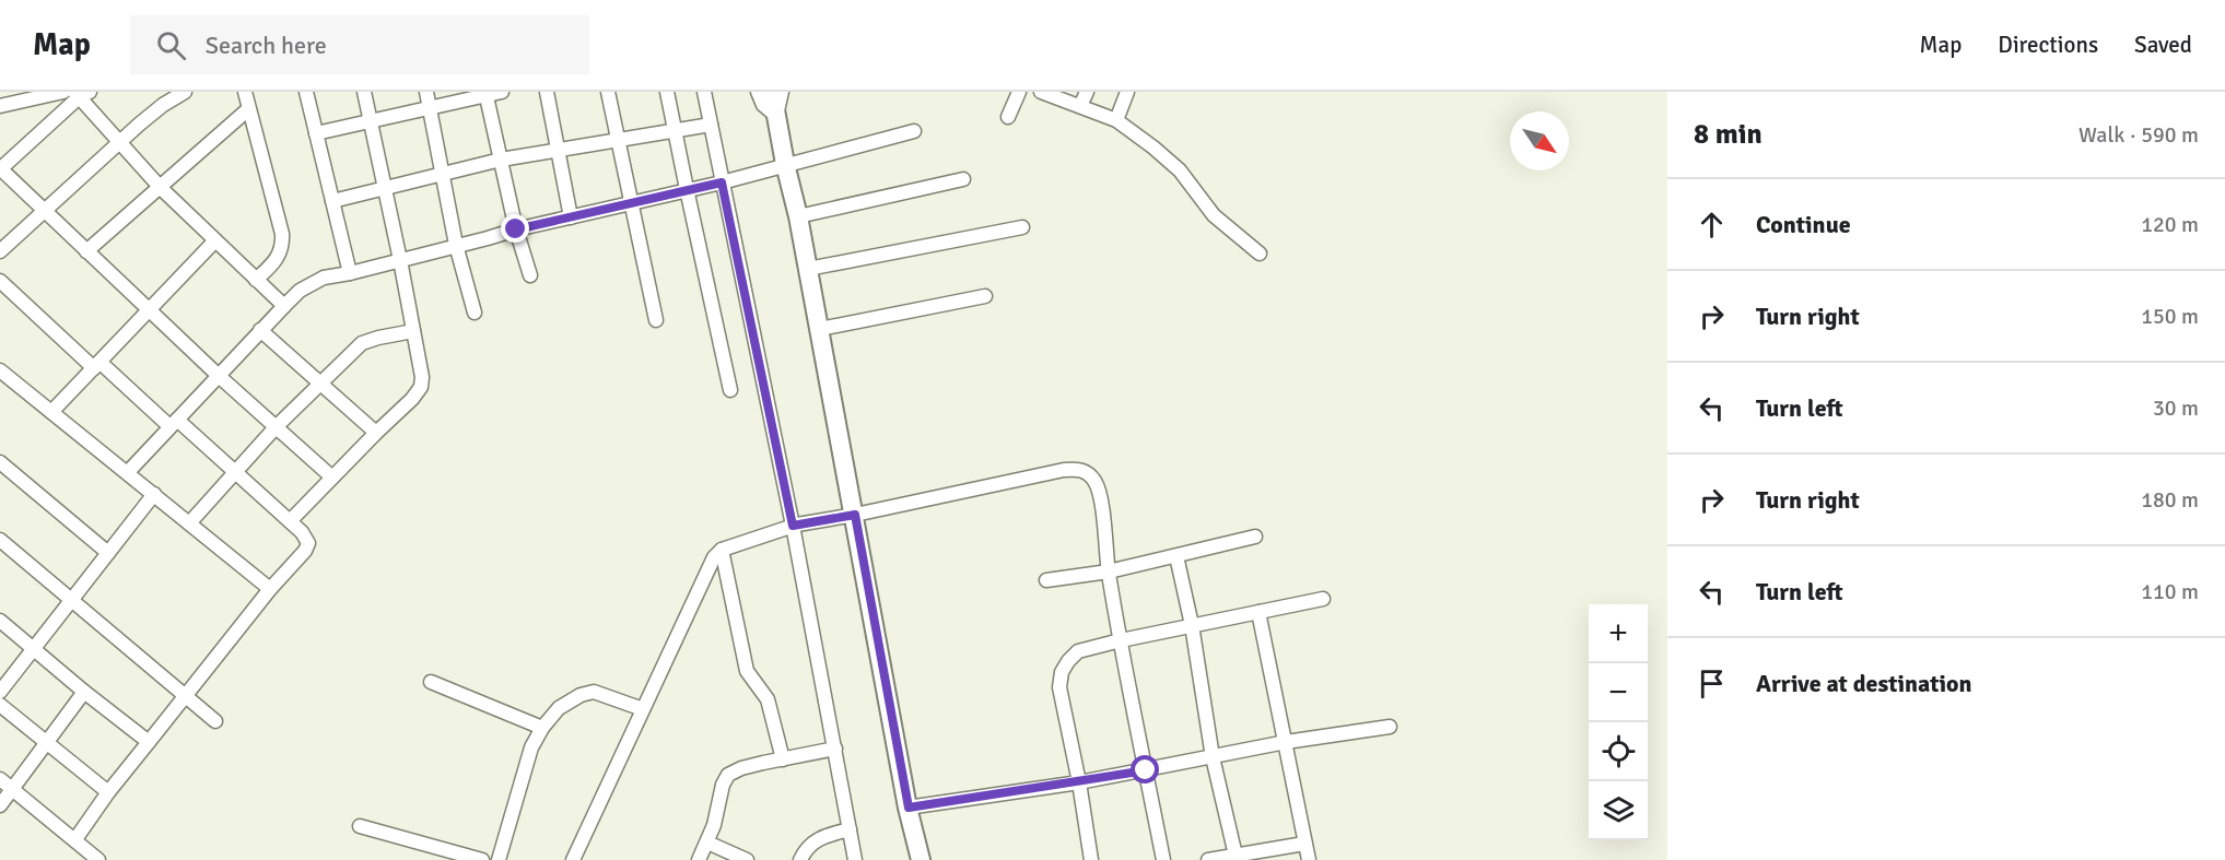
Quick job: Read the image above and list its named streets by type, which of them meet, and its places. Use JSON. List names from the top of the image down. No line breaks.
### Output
{"north":"bottom right","page":{"header":"Map","search":"Search here","nav":["Map","Directions","Saved"],"heading":["8 min","Walk · 590 m"],"list":[["Continue","120 m"],["Turn right","150 m"],["Turn left","30 m"],["Turn right","180 m"],["Turn left","110 m"],"Arrive at destination"],"map_buttons":["+","−"]}}
